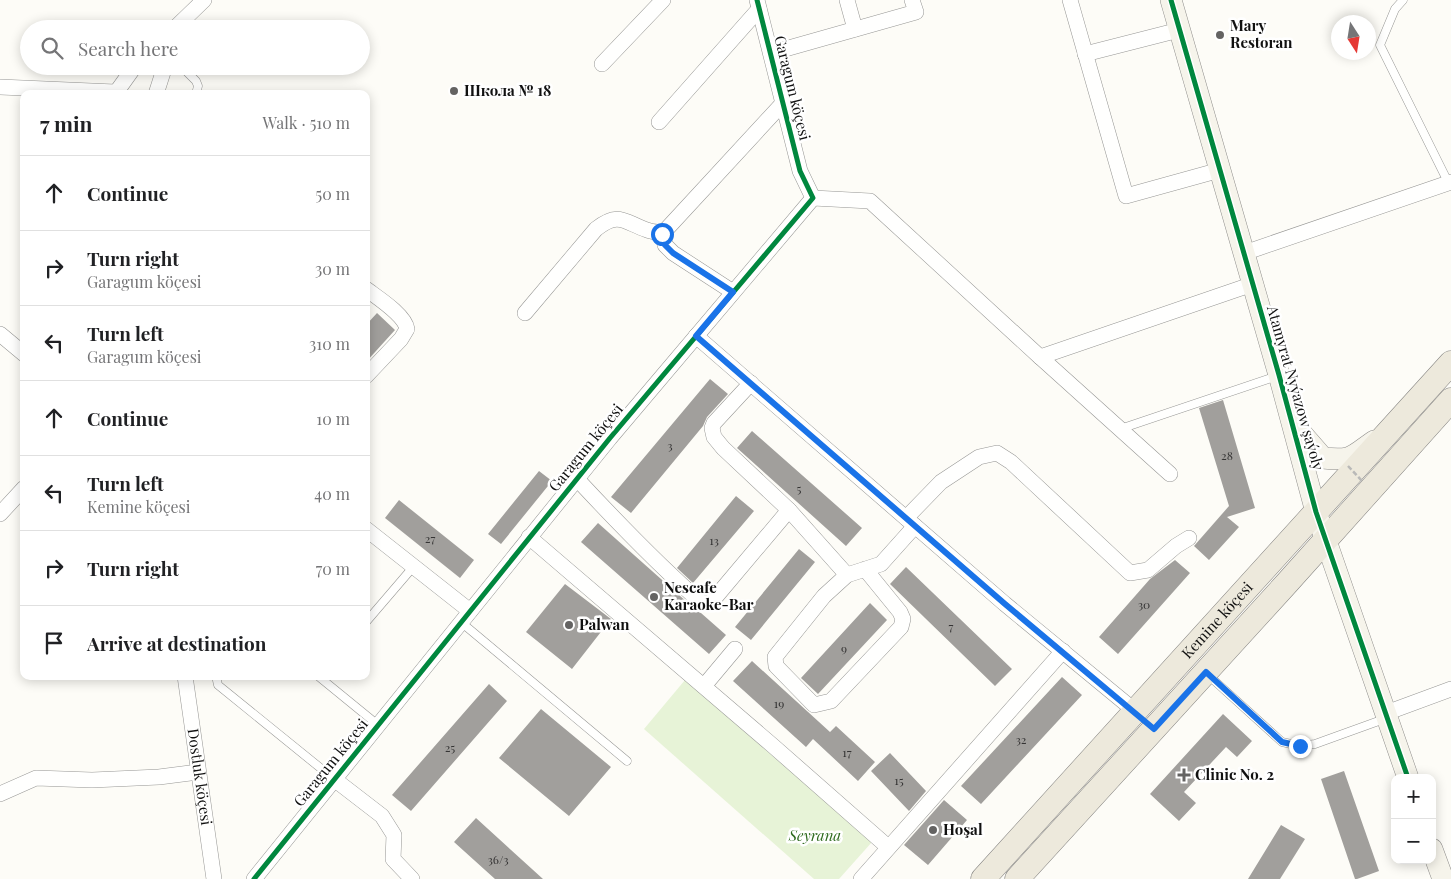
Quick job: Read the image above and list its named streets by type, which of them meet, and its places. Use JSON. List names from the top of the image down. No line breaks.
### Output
{"streets":{"main road":["Kemine köçesi"],"street":["Garagum köçesi","Atamyrat Nyýazow şaýoly","Dostluk köçesi"]},"crossings":[["Atamyrat Nyýazow şaýoly","Kemine köçesi"]],"parks":["Seyrana"],"places":{"other":["Mary Restoran","Школа № 18","Nescafe Karaoke-Bar","Palwan","Hoşal"],"health":["Clinic No. 2"]},"house_numbers":["3","28","5","27","13","30","7","9","19","32","25","17","15","36/3"],"north":"bottom","page":{"search":"Search here","heading":["7 min","Walk · 510 m"],"list":[["Continue","50 m"],["Turn right","Garagum köçesi","30 m"],["Turn left","Garagum köçesi","310 m"],["Continue","10 m"],["Turn left","Kemine köçesi","40 m"],["Turn right","70 m"],"Arrive at destination"],"map_buttons":["+","−"]}}
